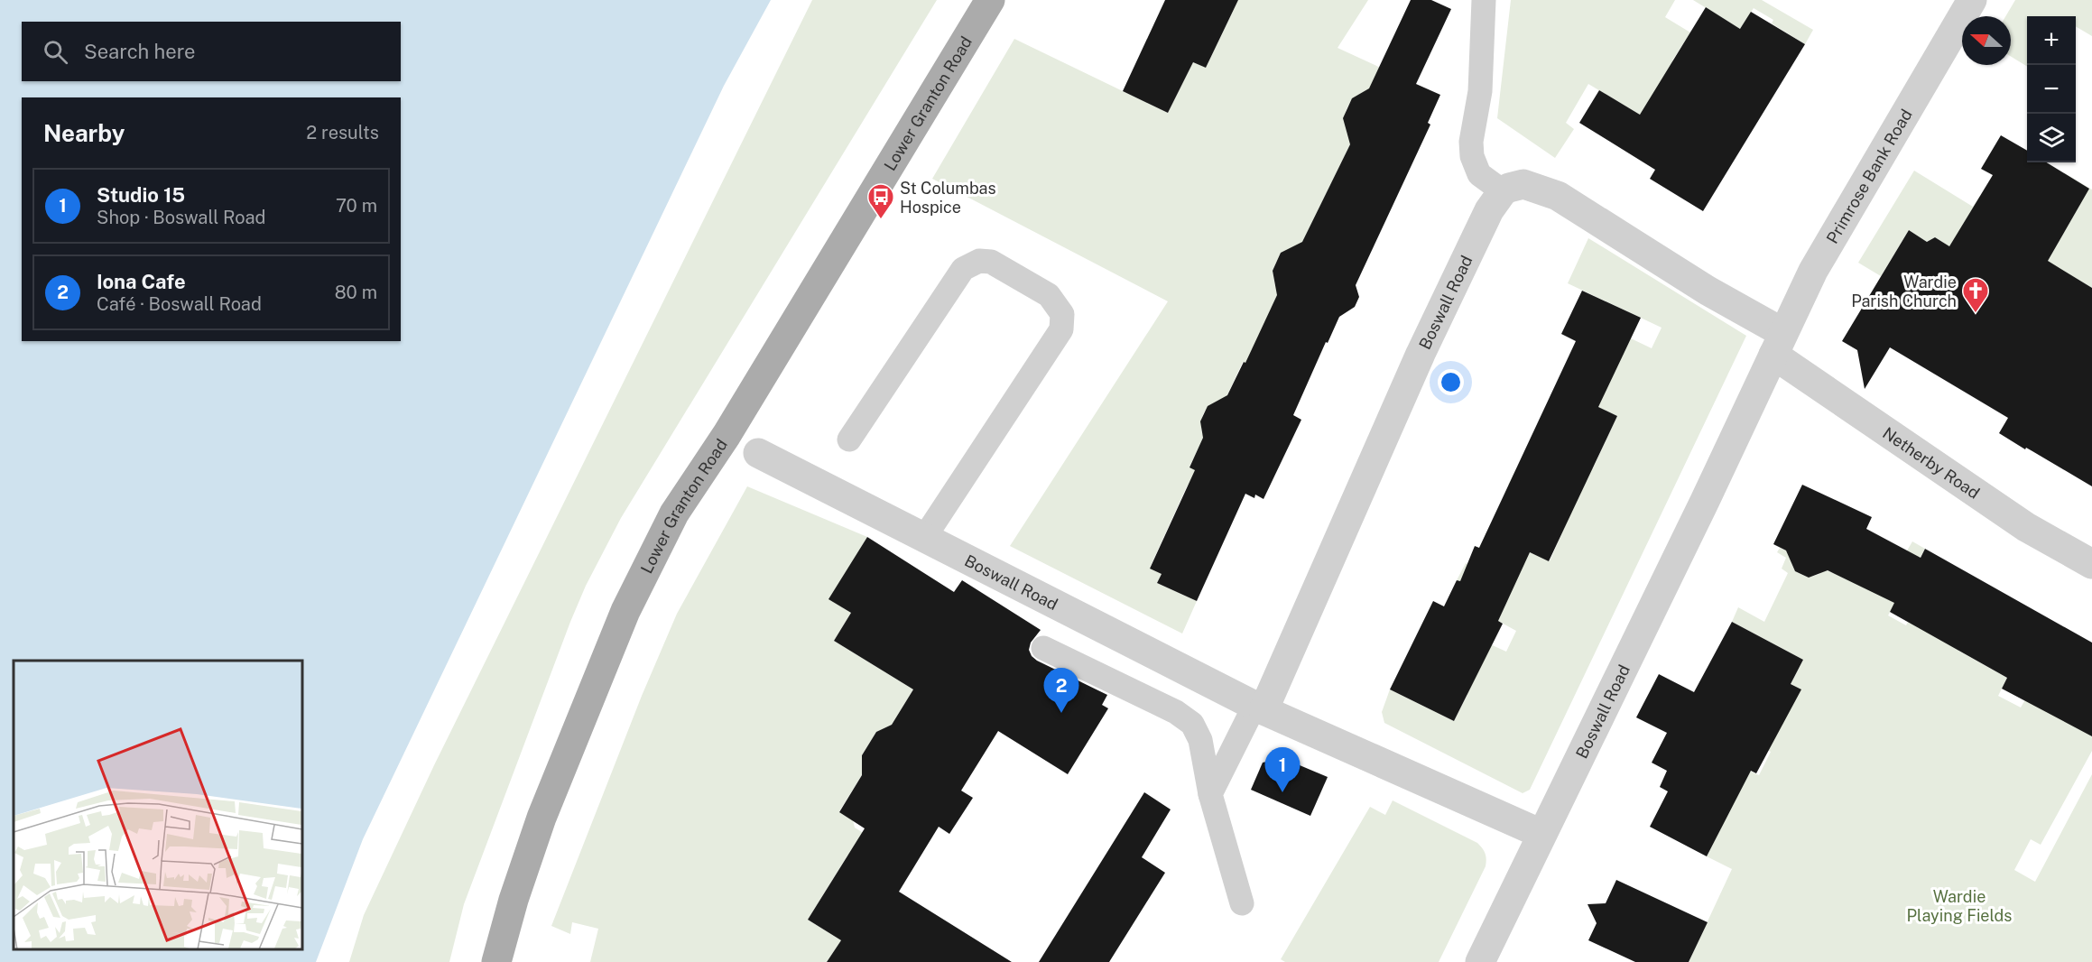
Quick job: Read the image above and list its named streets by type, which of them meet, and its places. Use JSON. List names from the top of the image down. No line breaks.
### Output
{"streets":{"main road":["Lower Granton Road"],"street":["Primrose Bank Road","Boswall Road","Netherby Road"]},"crossings":[["Primrose Bank Road","Boswall Road"],["Primrose Bank Road","Netherby Road"],["Boswall Road","Netherby Road"]],"parks":["Wardie Playing Fields"],"places":{"bus stop":["St Columbas Hospice"],"church":["Wardie Parish Church"]},"north":"left","page":{"map_buttons":["+","−"],"search":"Search here","heading":["Nearby","2 results"],"list":[{"mark":"1","name":"Studio 15","note":"Shop · Boswall Road","value":"70 m"},{"mark":"2","name":"Iona Cafe","note":"Café · Boswall Road","value":"80 m"}],"pins":["2","1"]}}
